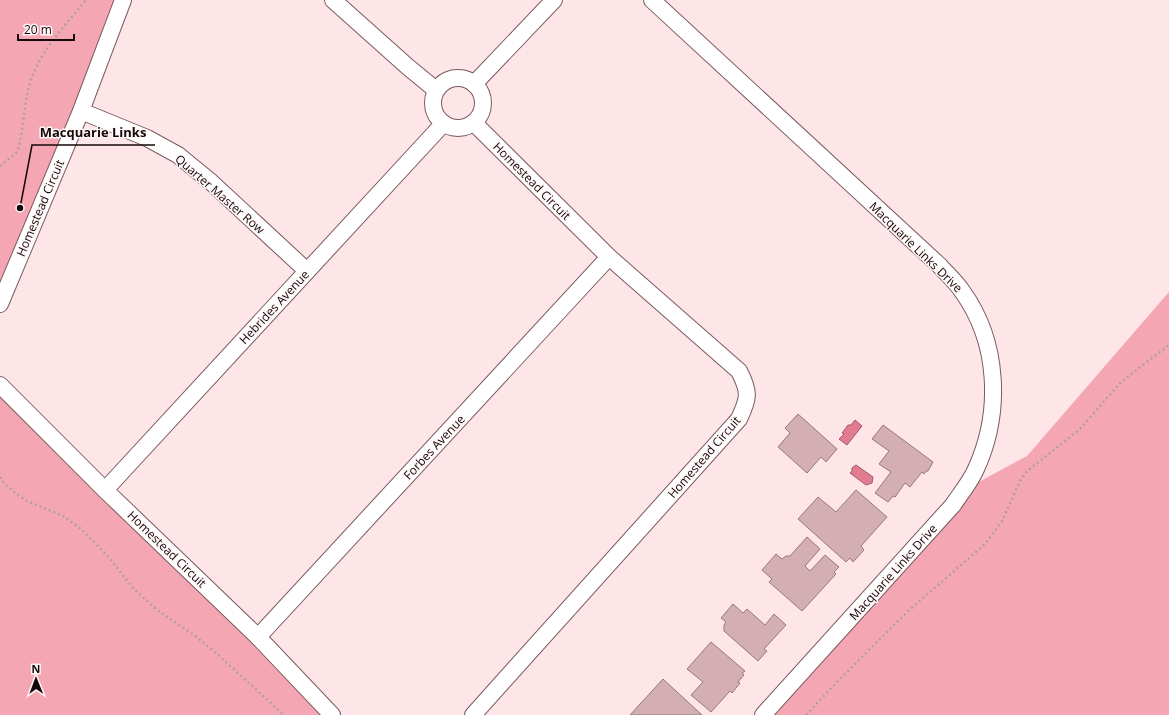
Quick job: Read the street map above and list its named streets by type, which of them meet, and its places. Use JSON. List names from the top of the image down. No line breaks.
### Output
{"streets":{"street":["Homestead Circuit","Quarter Master Row","Macquarie Links Drive","Hebrides Avenue","Forbes Avenue"]},"crossings":[["Homestead Circuit","Quarter Master Row"],["Homestead Circuit","Hebrides Avenue"],["Homestead Circuit","Forbes Avenue"],["Quarter Master Row","Hebrides Avenue"]],"places":["Macquarie Links"],"scale_bar":"20 m","north":"top"}
